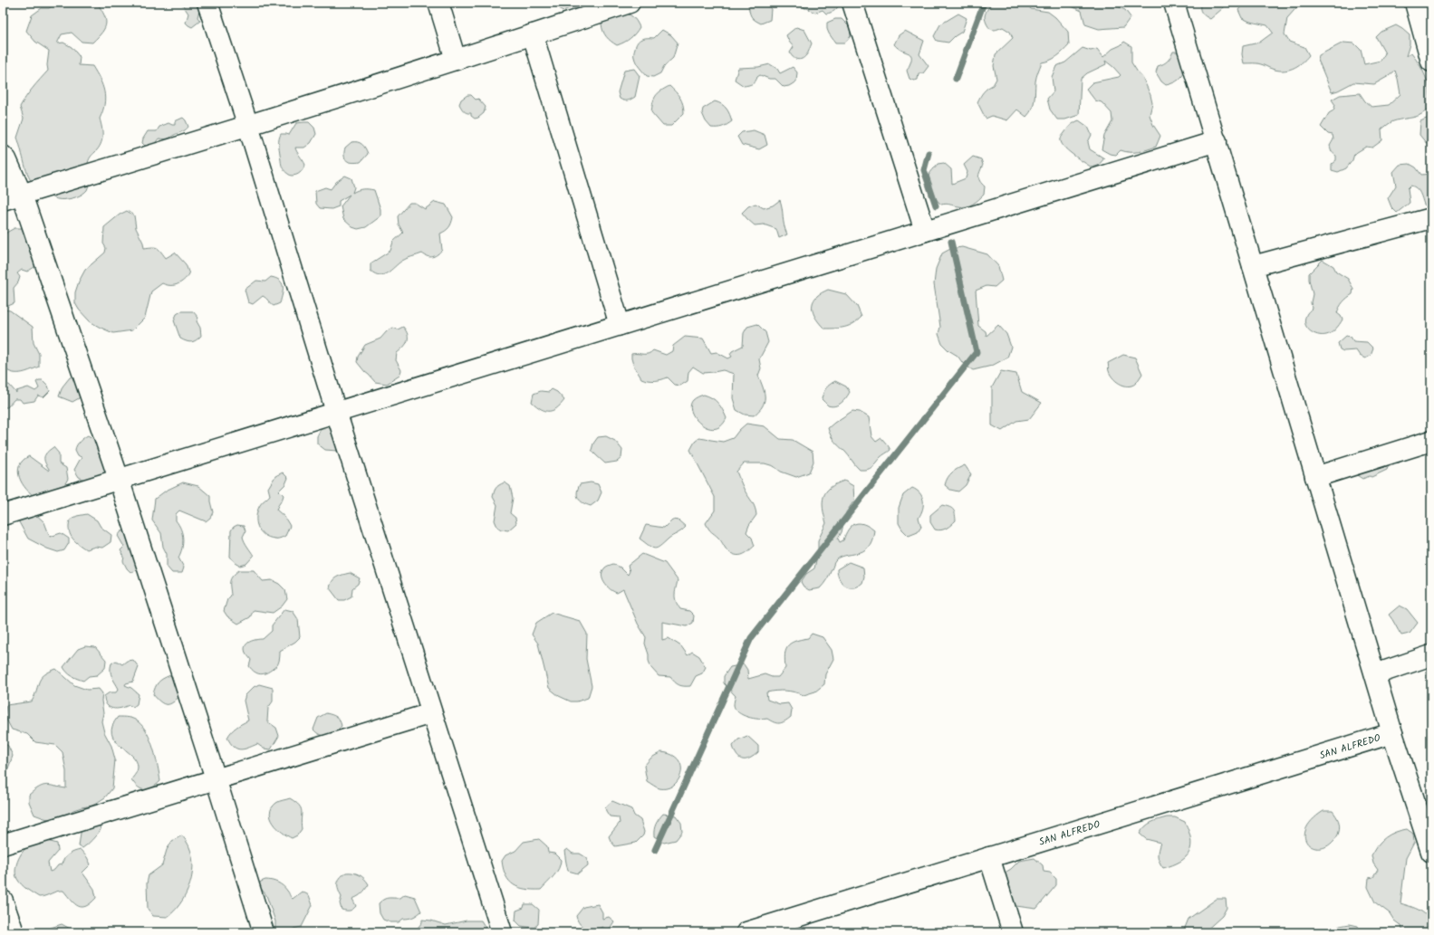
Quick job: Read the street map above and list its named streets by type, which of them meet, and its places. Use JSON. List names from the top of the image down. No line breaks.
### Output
{"streets":{"street":["SAN ALFREDO"]}}
